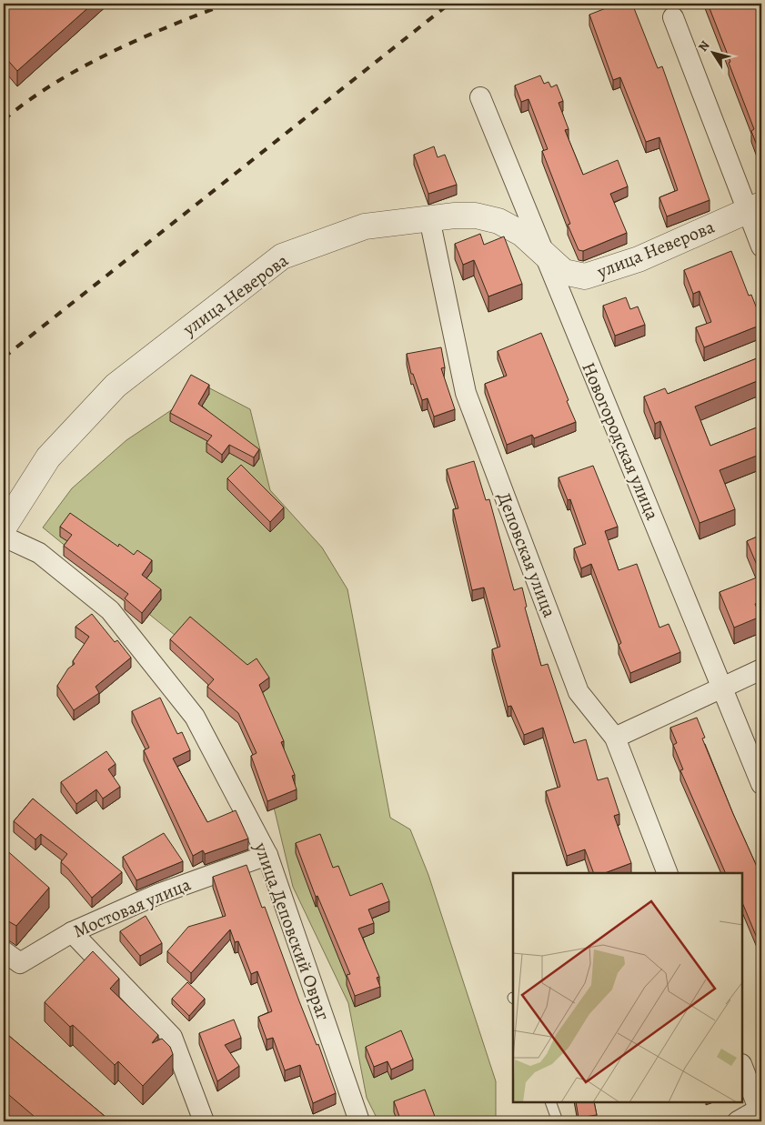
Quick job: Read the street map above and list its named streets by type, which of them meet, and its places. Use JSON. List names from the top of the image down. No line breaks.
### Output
{"streets":{"street":["улица Неверова","Новогородская улица","Деповская улица","Мостовая улица","улица Деповский Овраг"]},"crossings":[["улица Неверова","Новогородская улица"],["улица Неверова","Деповская улица"],["Мостовая улица","улица Деповский Овраг"]],"north":"top left"}
